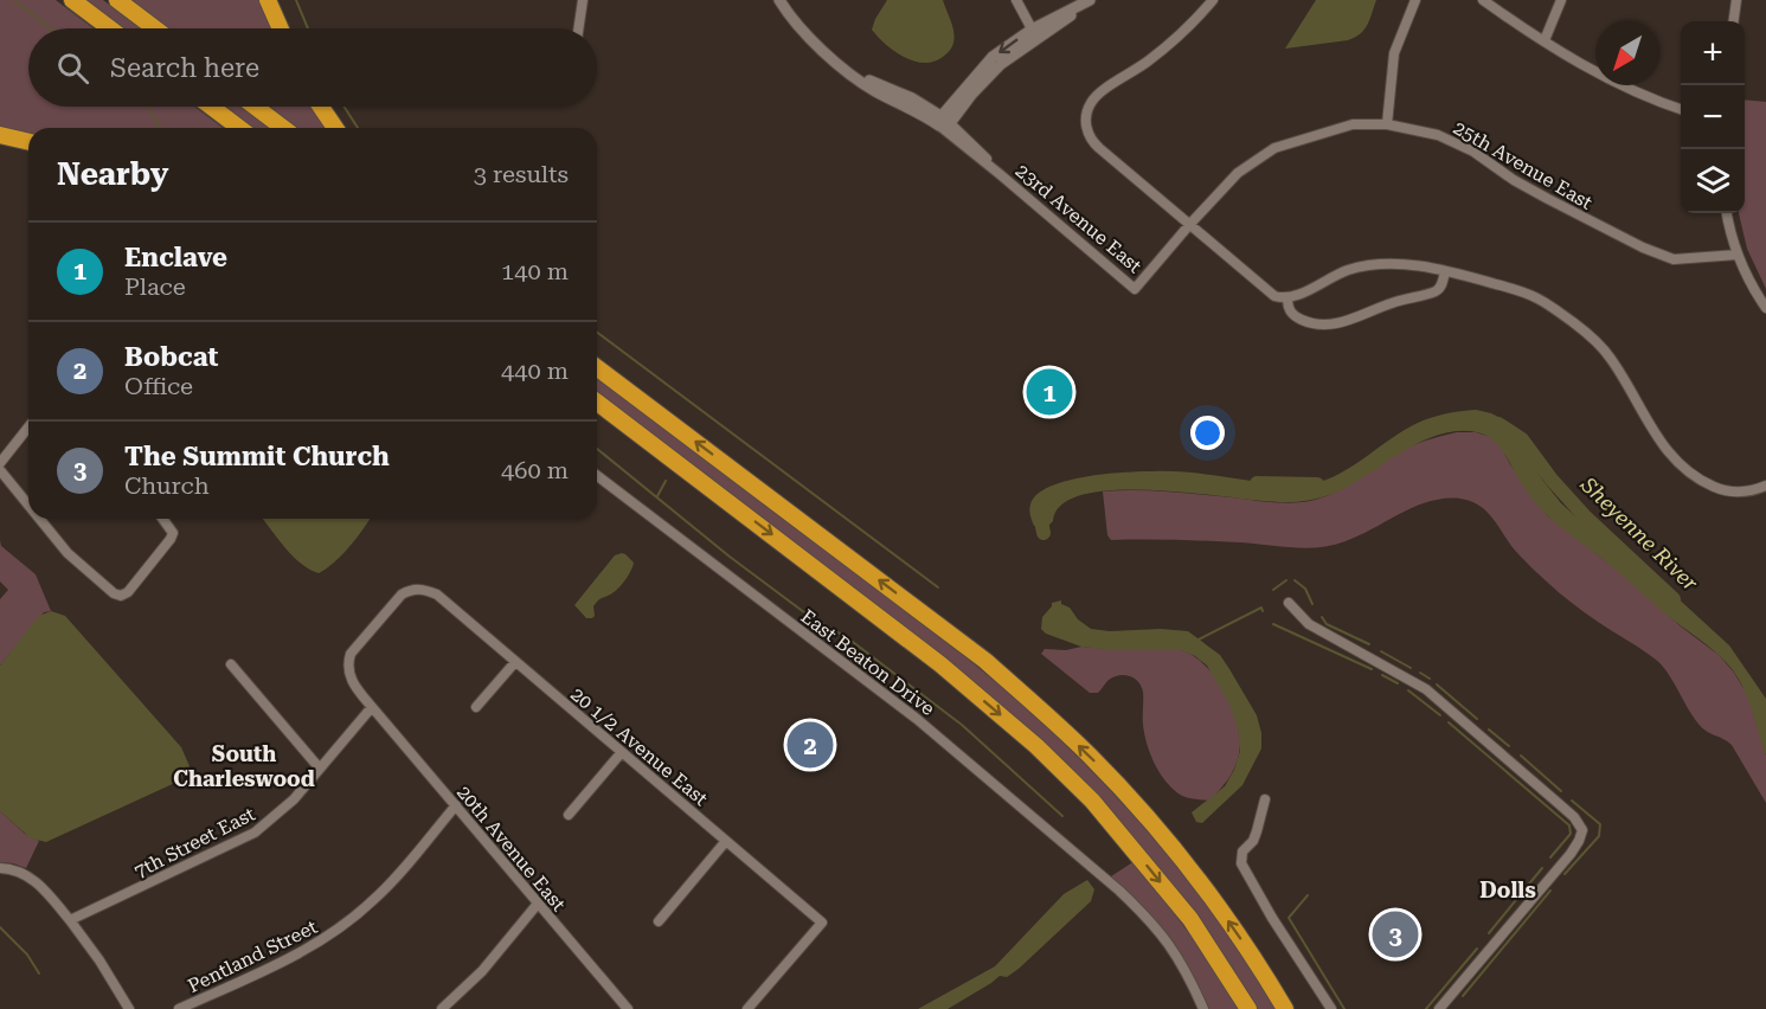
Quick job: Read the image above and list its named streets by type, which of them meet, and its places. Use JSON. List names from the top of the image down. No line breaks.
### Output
{"streets":{"street":["25th Avenue East","23rd Avenue East","East Beaton Drive","20 1/2 Avenue East","7th Street East","20th Avenue East","Pentland Street"]},"crossings":[["25th Avenue East","23rd Avenue East"],["20 1/2 Avenue East","7th Street East"],["20 1/2 Avenue East","20th Avenue East"],["7th Street East","20th Avenue East"],["20th Avenue East","Pentland Street"]],"districts":["South Charleswood","Dolls"],"water":["Sheyenne River"],"north":"bottom left","page":{"map_buttons":["+","−"],"search":"Search here","heading":["Nearby","3 results"],"list":[{"mark":"1","name":"Enclave","note":"Place","value":"140 m"},{"mark":"2","name":"Bobcat","note":"Office","value":"440 m"},{"mark":"3","name":"The Summit Church","note":"Church","value":"460 m"}],"pins":["1","2","3"]}}
